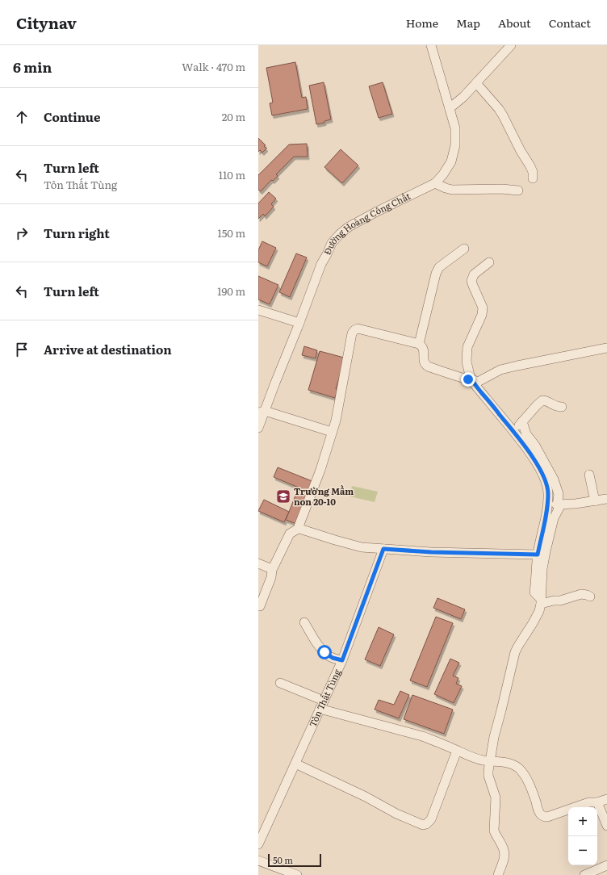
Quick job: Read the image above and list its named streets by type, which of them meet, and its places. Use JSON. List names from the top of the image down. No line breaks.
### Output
{"streets":{"street":["Đường Hoàng Công Chất","Tôn Thất Tùng"]},"places":{"school or university":["Trường Mầm non 20-10"]},"scale_bar":"50 m","page":{"header":"Citynav","nav":["Home","Map","About","Contact"],"heading":["6 min","Walk · 470 m"],"list":[["Continue","20 m"],["Turn left","Tôn Thất Tùng","110 m"],["Turn right","150 m"],["Turn left","190 m"],"Arrive at destination"],"map_buttons":["+","−"],"scale":"50 m"}}
